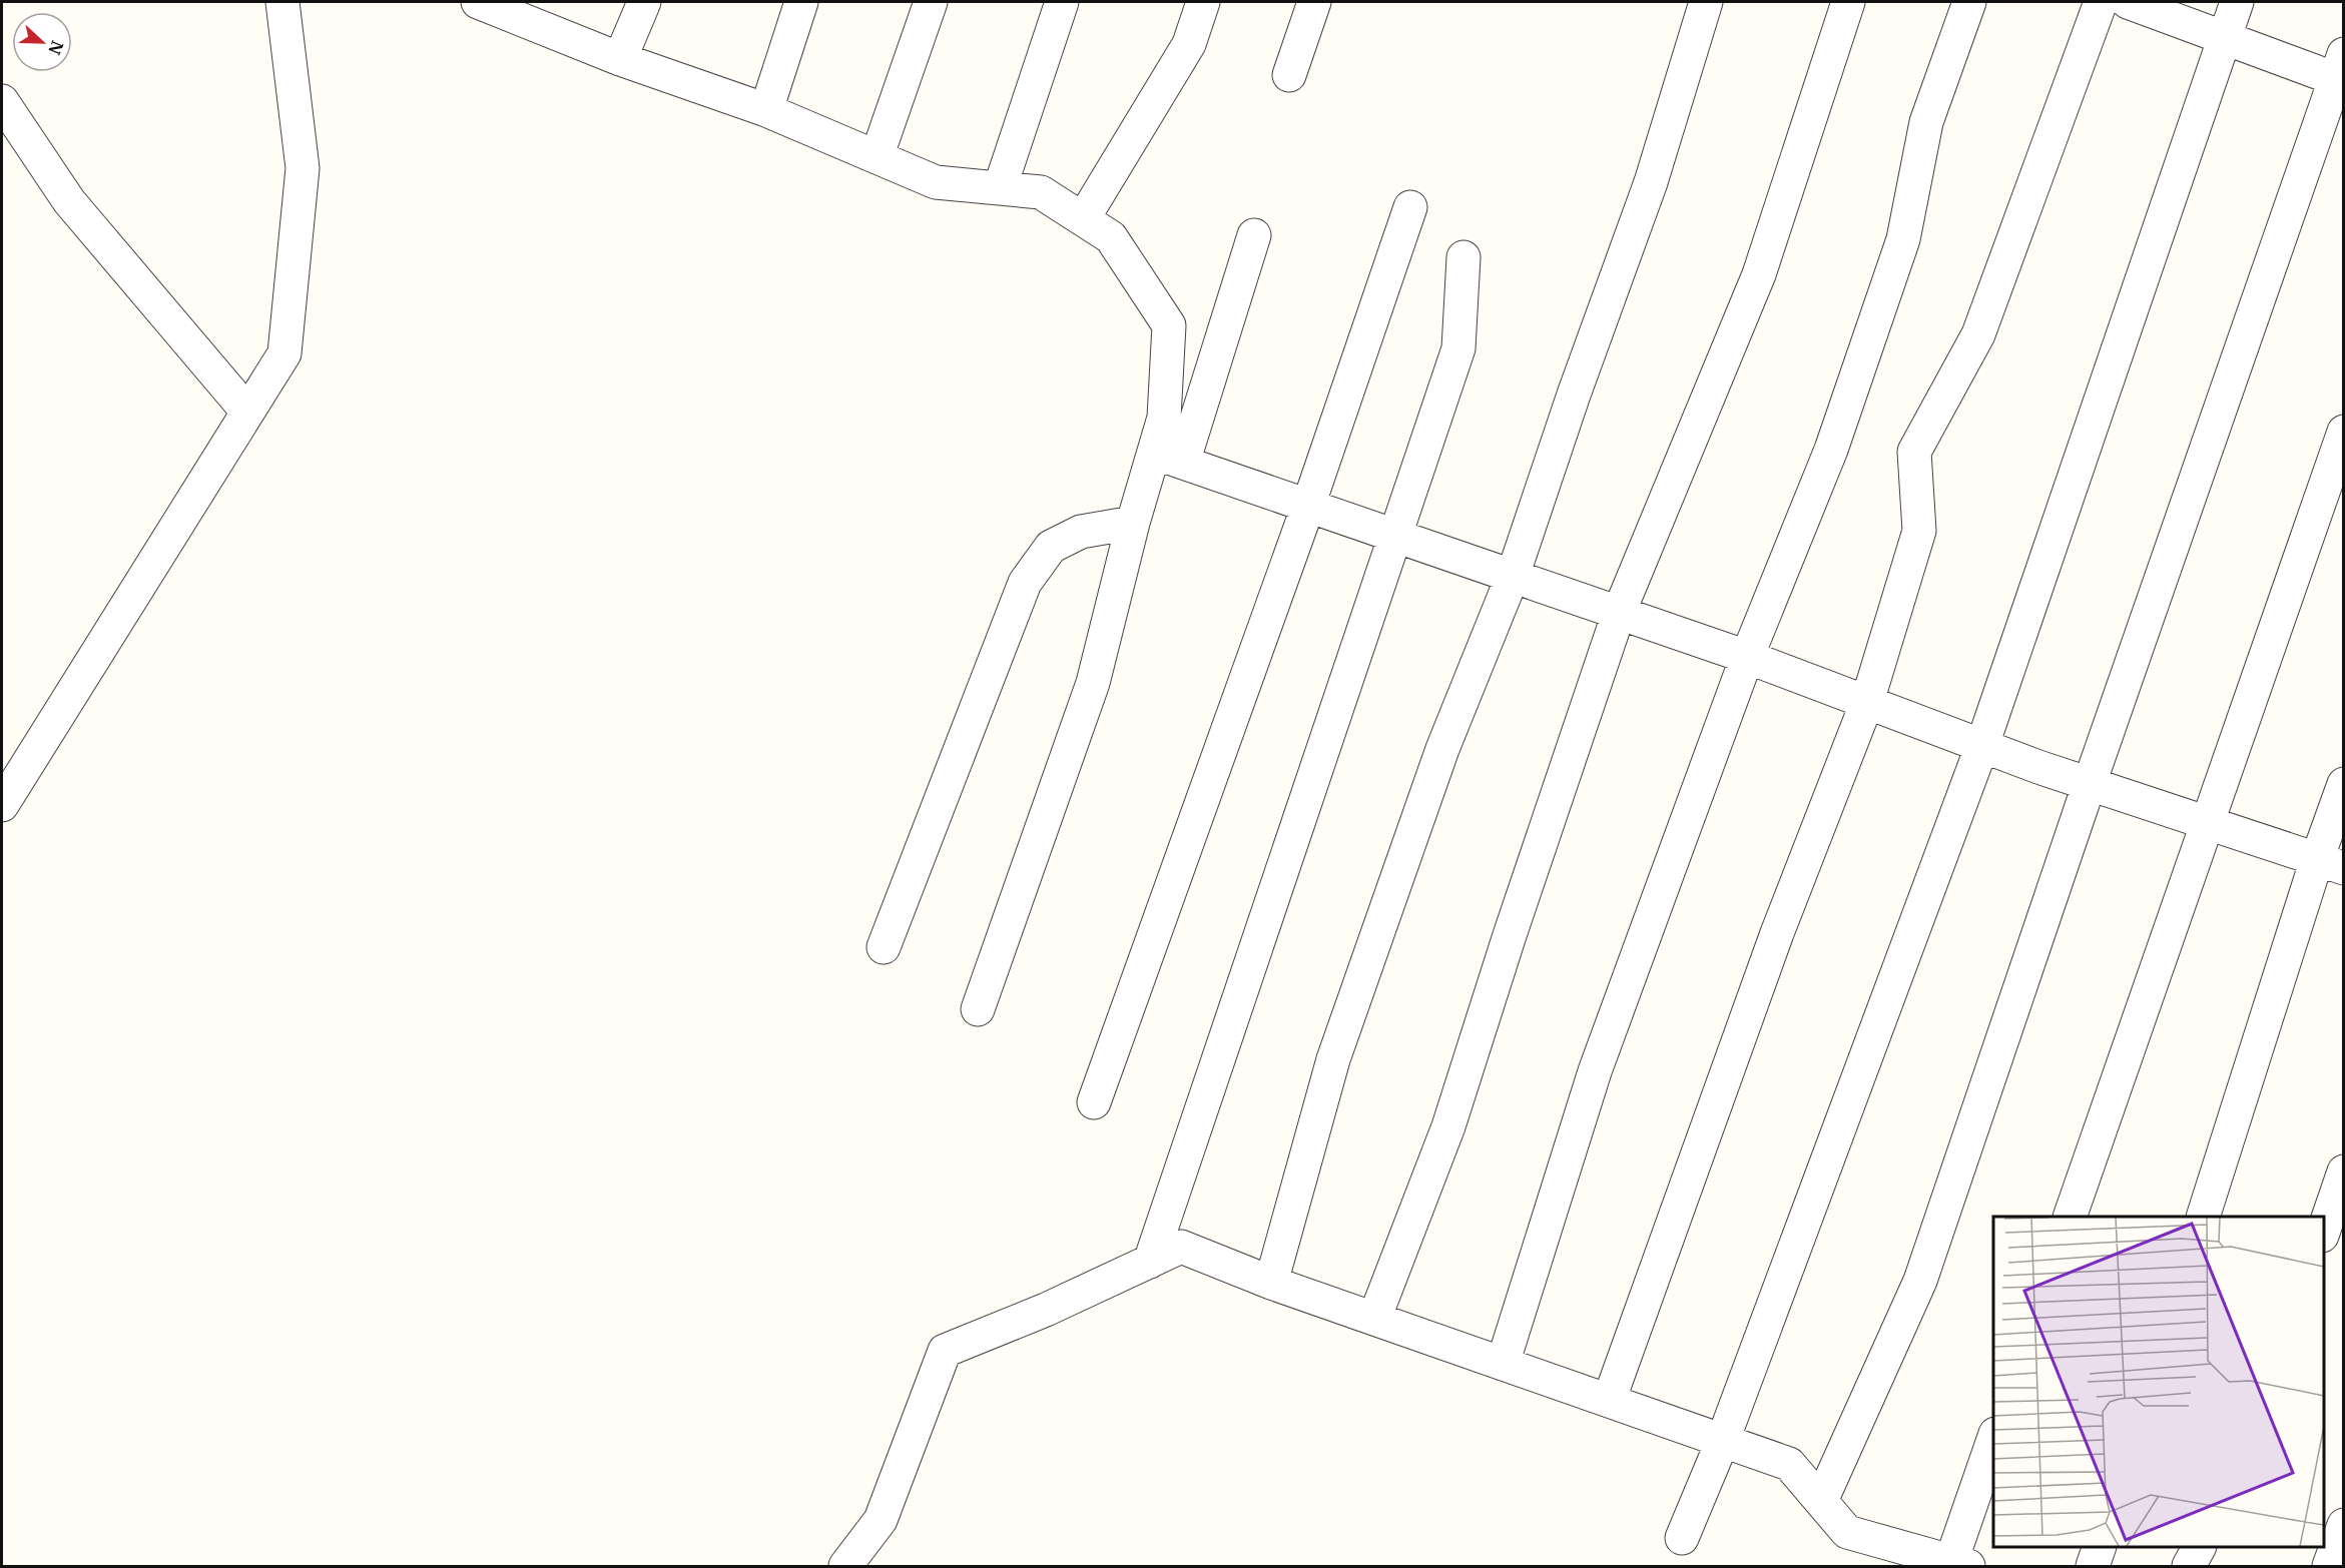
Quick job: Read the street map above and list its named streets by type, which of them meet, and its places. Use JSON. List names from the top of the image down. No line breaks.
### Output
{"north":"right"}
